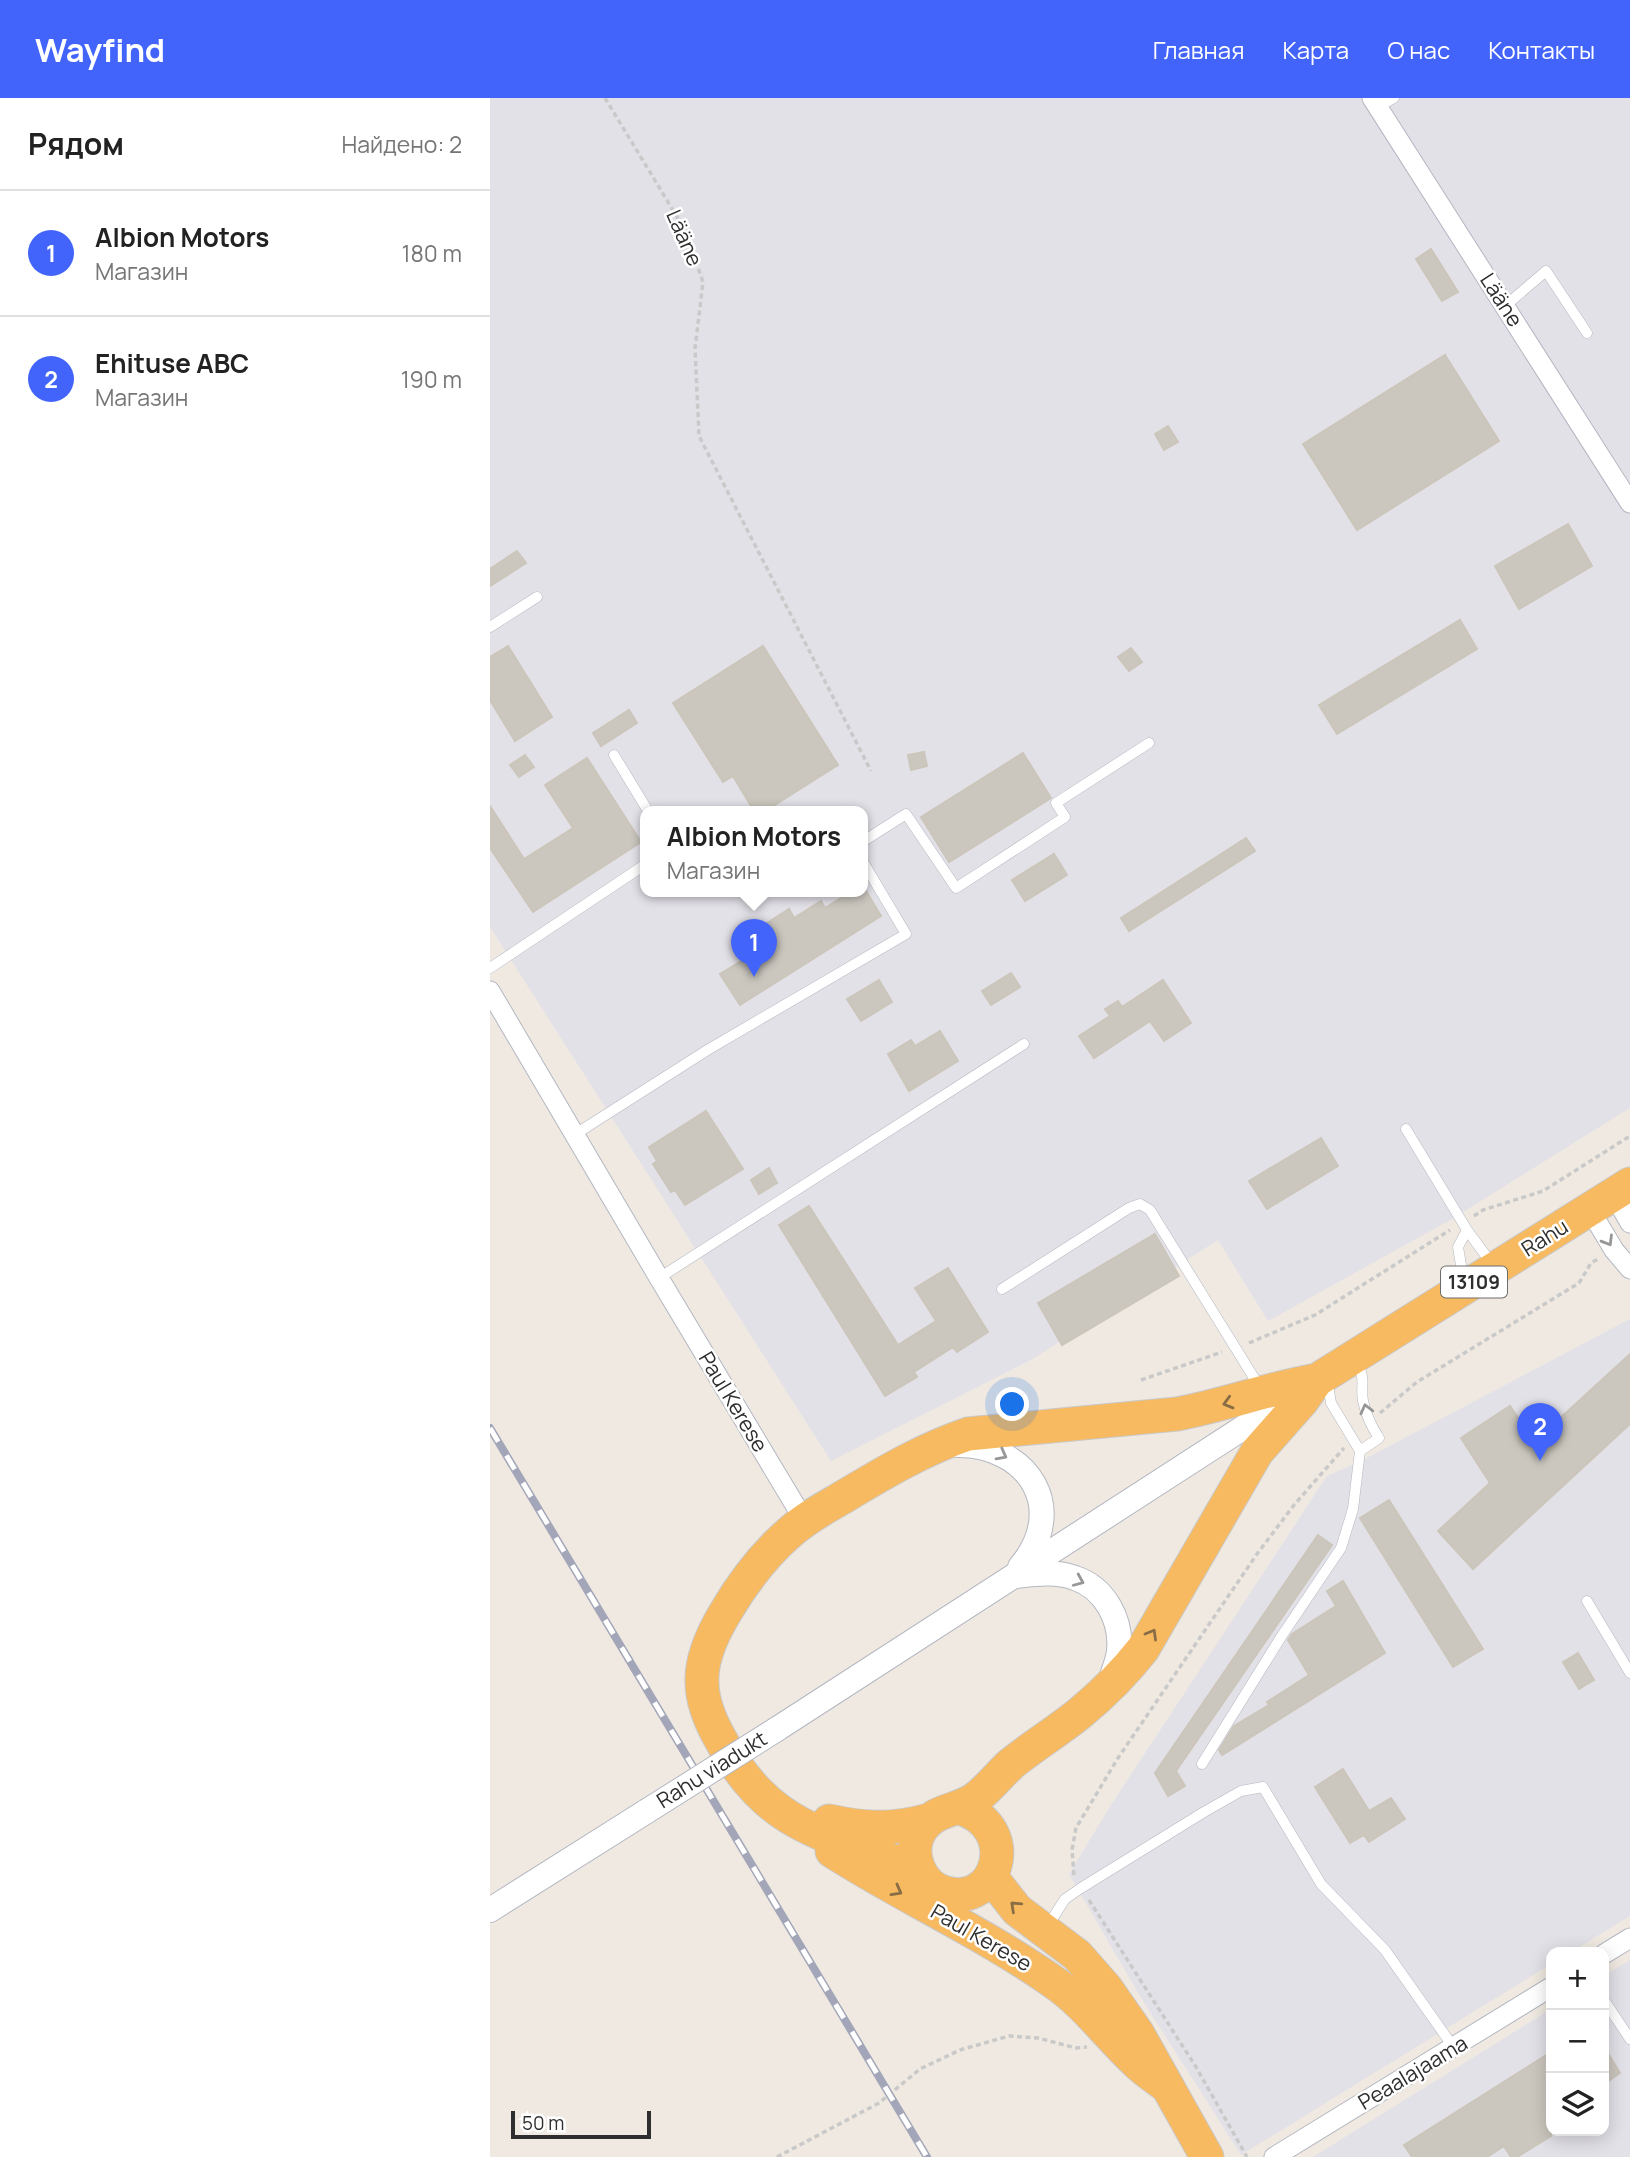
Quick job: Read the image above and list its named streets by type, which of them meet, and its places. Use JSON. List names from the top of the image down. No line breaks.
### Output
{"streets":{"highway":["Rahu","13109","Paul Kerese"],"street":["Lääne","Rahu viadukt","Peaalajaama"]},"crossings":[["Rahu","13109"],["13109","Rahu viadukt"]],"scale_bar":"50 m","page":{"header":"Wayfind","nav":["Главная","Карта","О нас","Контакты"],"heading":["Рядом","Найдено: 2"],"list":[{"mark":"1","name":"Albion Motors","note":"Магазин","value":"180 m"},{"mark":"2","name":"Ehituse ABC","note":"Магазин","value":"190 m"}],"popup":["Albion Motors","Магазин"],"pins":["1","2"],"map_buttons":["+","−"],"scale":"50 m"}}
